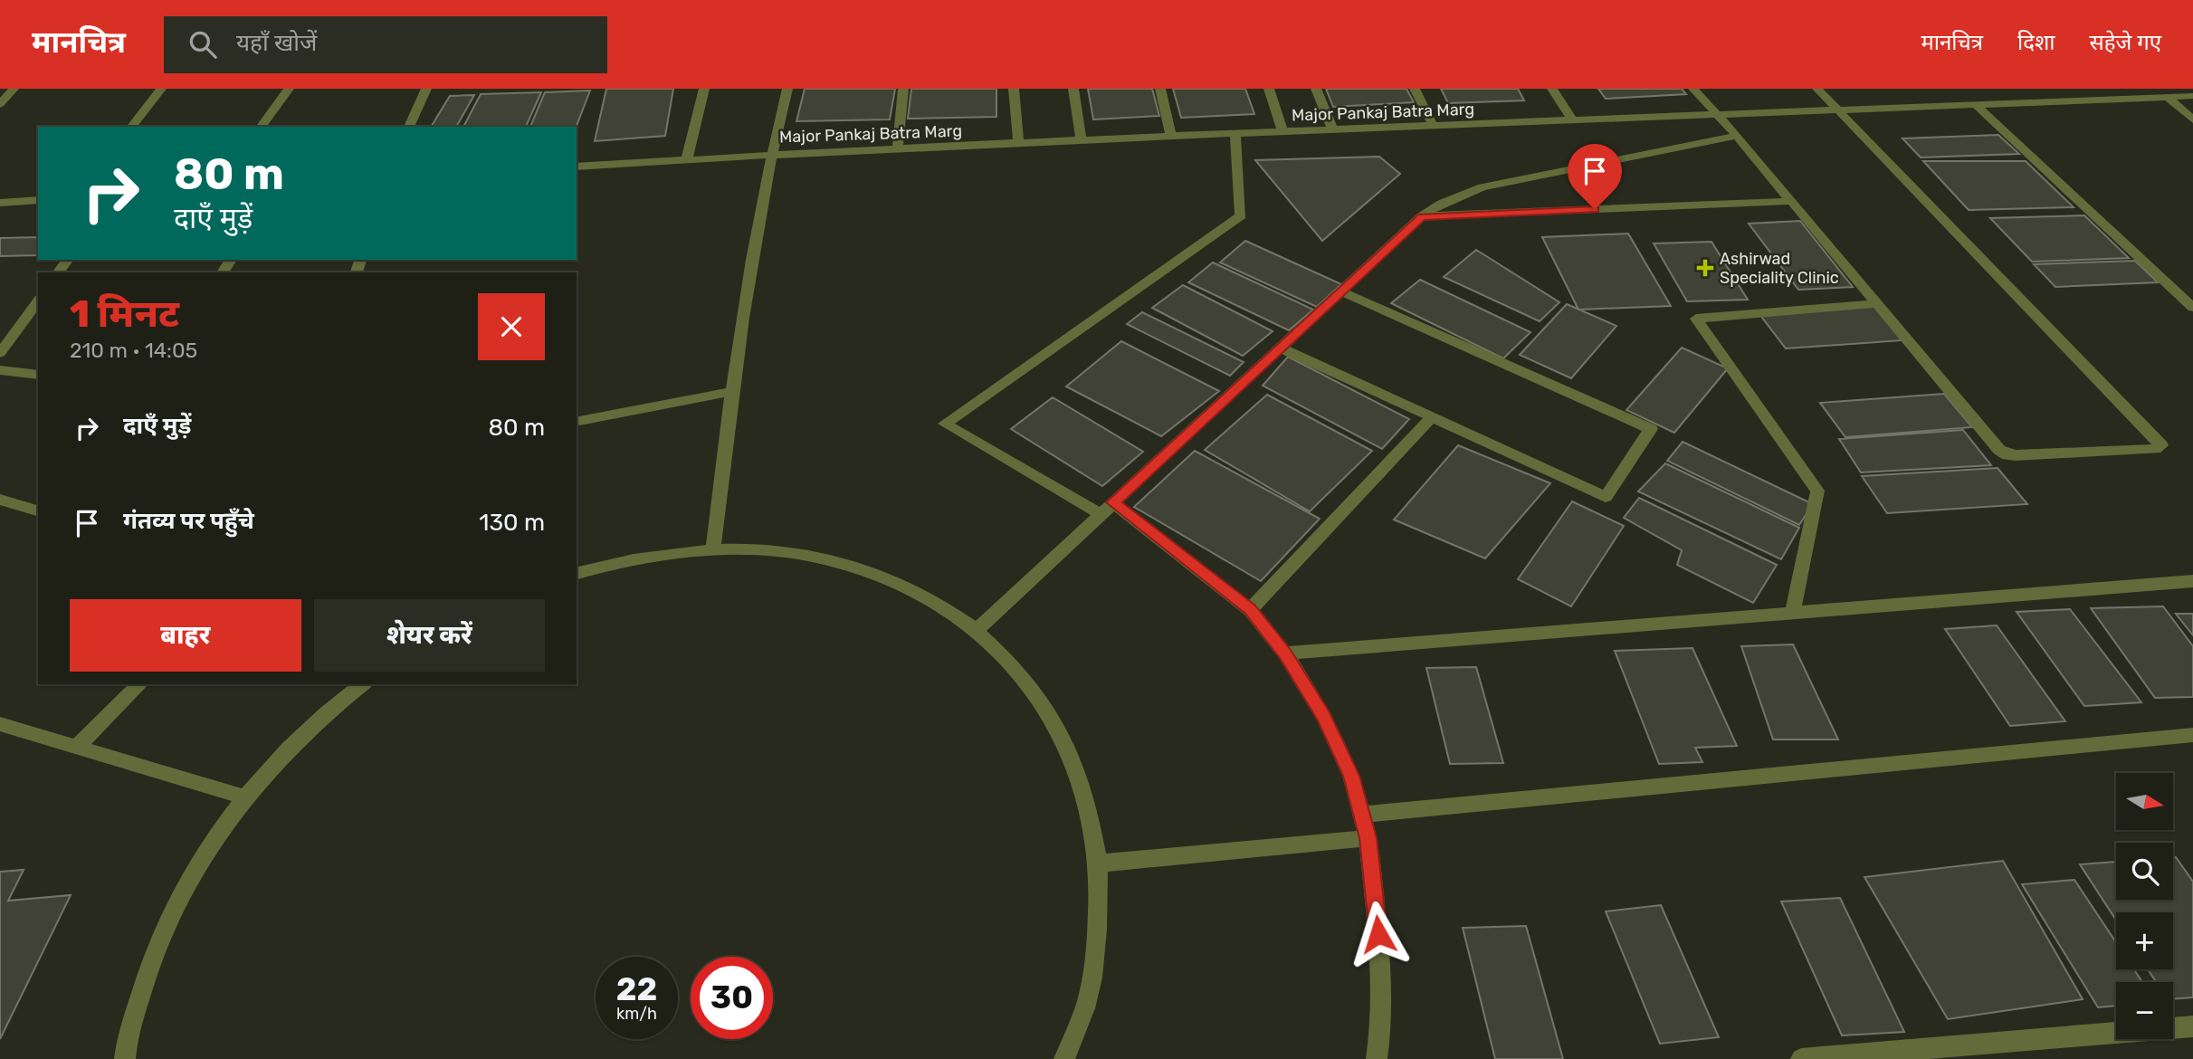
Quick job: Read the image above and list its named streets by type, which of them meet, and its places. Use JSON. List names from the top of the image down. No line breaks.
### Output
{"streets":{"street":["Major Pankaj Batra Marg"]},"places":{"health":["Ashirwad Speciality Clinic"]},"north":"right","page":{"header":"मानचित्र","search":"यहाँ खोजें","nav":["मानचित्र","दिशा","सहेजे गए"],"turn":["80 m","दाएँ मुड़ें"],"heading":["1 मिनट","210 m · 14:05"],"list":[{"name":"दाएँ मुड़ें","value":"80 m"},{"name":"गंतव्य पर पहुँचे","value":"130 m"}],"buttons":["बाहर","शेयर करें"],"map_buttons":["+","−"],"speed":"22 km/h","limit":"30"}}
